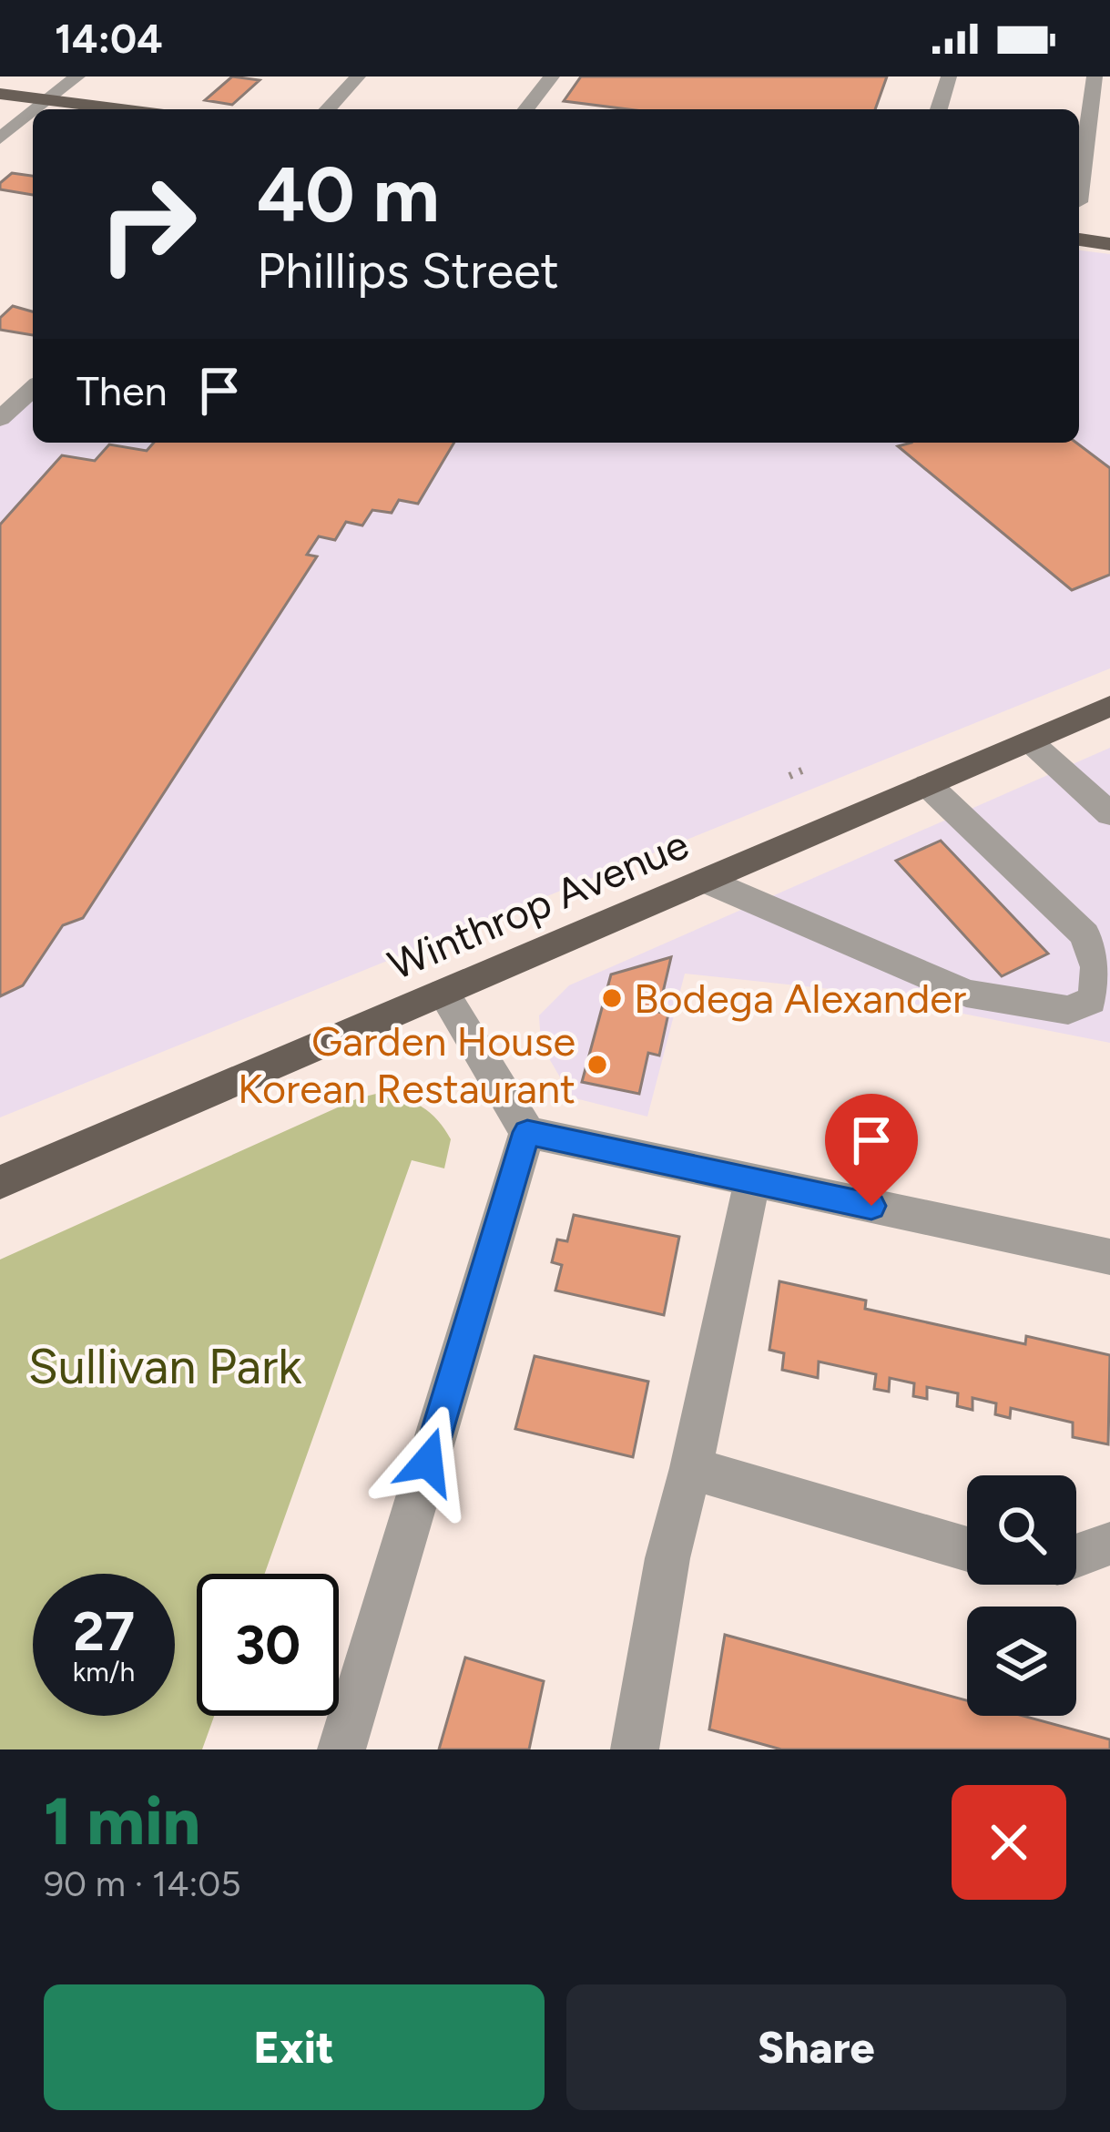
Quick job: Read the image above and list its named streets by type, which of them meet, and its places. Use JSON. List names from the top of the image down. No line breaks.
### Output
{"streets":{"main road":["Winthrop Avenue"]},"parks":["Sullivan Park"],"places":["Bodega Alexander","Garden House Korean Restaurant"],"page":{"status":"14:04","turn":["40 m","Phillips Street"],"then":"Then","speed":"27 km/h","limit":"30","heading":["1 min","90 m · 14:05"],"buttons":["Exit","Share"]}}
